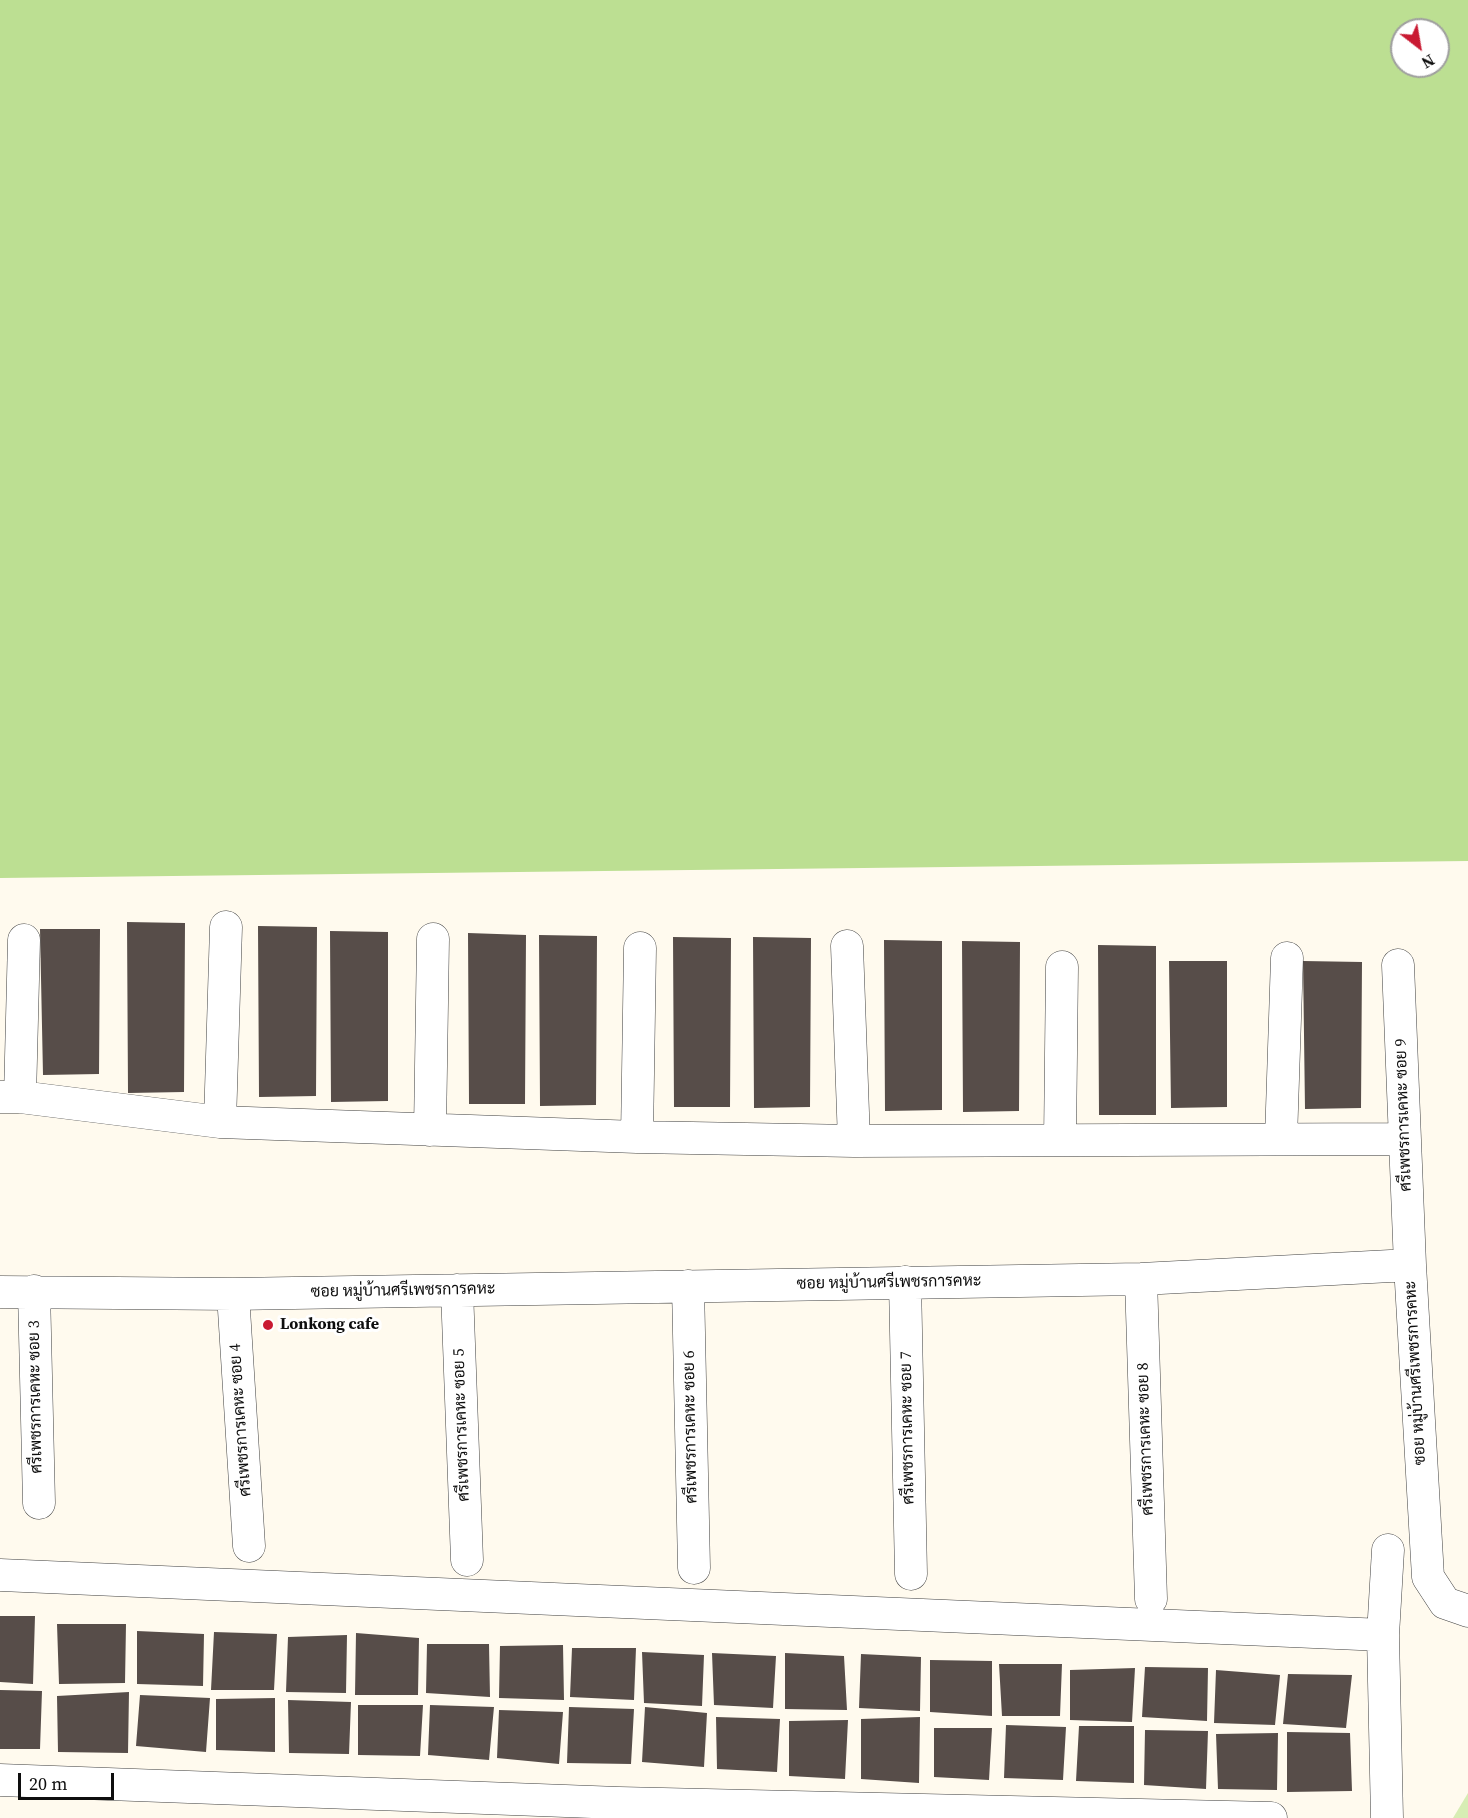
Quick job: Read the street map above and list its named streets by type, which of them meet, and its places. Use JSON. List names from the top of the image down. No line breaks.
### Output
{"streets":{"street":["ศรีเพชรการเคหะ ซอย 9","ซอย หมู่บ้านศรีเพชรการคหะ","ศรีเพชรการเคหะ ซอย 3","ศรีเพชรการเคหะ ซอย 4","ศรีเพชรการเคหะ ซอย 5","ศรีเพชรการเคหะ ซอย 6","ศรีเพชรการเคหะ ซอย 7","ศรีเพชรการเคหะ ซอย 8"]},"crossings":[["ศรีเพชรการเคหะ ซอย 9","ซอย หมู่บ้านศรีเพชรการคหะ"],["ซอย หมู่บ้านศรีเพชรการคหะ","ศรีเพชรการเคหะ ซอย 3"],["ซอย หมู่บ้านศรีเพชรการคหะ","ศรีเพชรการเคหะ ซอย 4"],["ซอย หมู่บ้านศรีเพชรการคหะ","ศรีเพชรการเคหะ ซอย 5"],["ซอย หมู่บ้านศรีเพชรการคหะ","ศรีเพชรการเคหะ ซอย 6"],["ซอย หมู่บ้านศรีเพชรการคหะ","ศรีเพชรการเคหะ ซอย 7"],["ซอย หมู่บ้านศรีเพชรการคหะ","ศรีเพชรการเคหะ ซอย 8"]],"places":["Lonkong cafe"],"scale_bar":"20 m","north":"bottom right"}
